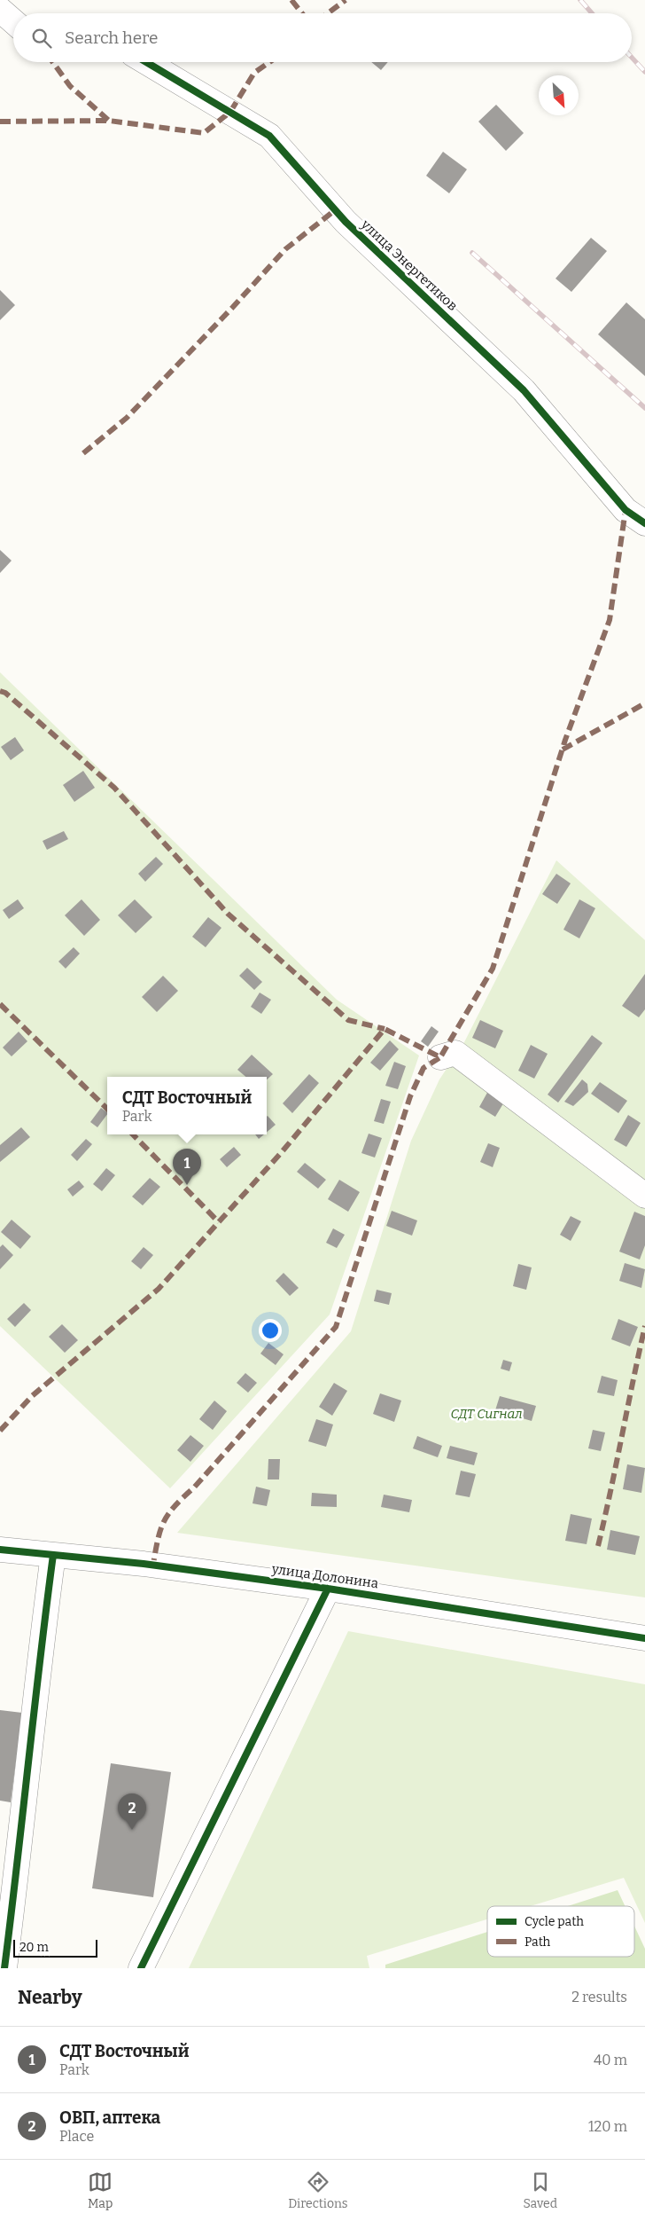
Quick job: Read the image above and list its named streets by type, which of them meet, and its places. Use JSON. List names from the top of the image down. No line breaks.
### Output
{"streets":{"street":["улица Энергетиков","улица Долонина"]},"parks":["СДТ Сигнал"],"legend":["Cycle path","Path"],"scale_bar":"20 m","north":"bottom right","page":{"search":"Search here","popup":["СДТ Восточный","Park"],"pins":["1","2"],"scale":"20 m","heading":["Nearby","2 results"],"list":[{"mark":"1","name":"СДТ Восточный","note":"Park","value":"40 m"},{"mark":"2","name":"ОВП, аптека","note":"Place","value":"120 m"}],"nav":["Map","Directions","Saved"]}}
